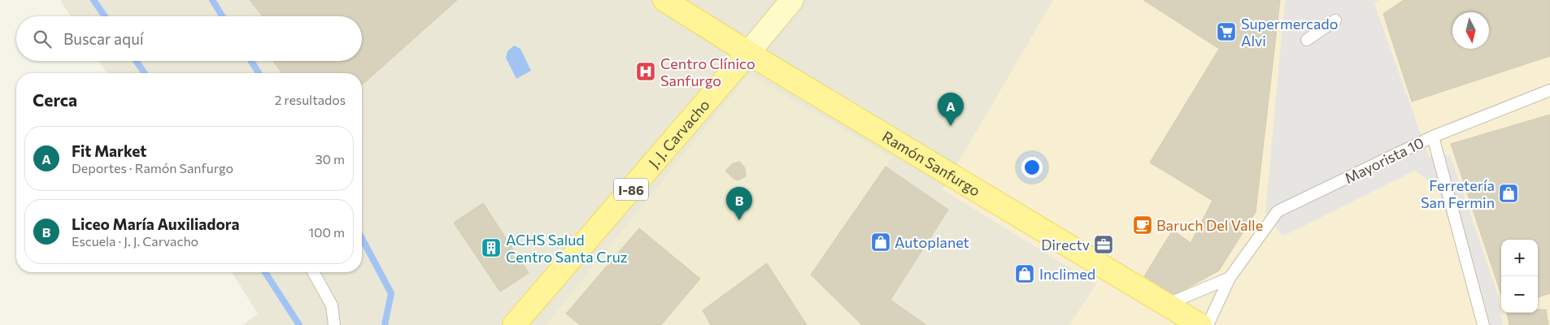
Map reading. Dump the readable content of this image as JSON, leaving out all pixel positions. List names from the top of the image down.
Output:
{
  "streets": {
    "main road": ["J. J. Carvacho", "Ramón Sanfurgo", "I-86"],
    "lane": ["Mayorista 10"]
  },
  "crossings": [
    ["J. J. Carvacho", "Ramón Sanfurgo"]
  ],
  "places": {
    "supermarket": ["Supermercado Alvi"],
    "hospital": ["Centro Clínico Sanfurgo"],
    "shop": ["Ferretería San Fermin", "Autoplanet", "Inclimed"],
    "cafe": ["Baruch Del Valle"],
    "office": ["Directv"],
    "building": ["ACHS Salud Centro Santa Cruz"]
  },
  "north": "bottom",
  "page": {
    "search": "Buscar aquí",
    "heading": ["Cerca", "2 resultados"],
    "pins": ["A", "B"],
    "list": [
      {
        "mark": "A",
        "name": "Fit Market",
        "note": "Deportes · Ramón Sanfurgo",
        "value": "30 m"
      },
      {
        "mark": "B",
        "name": "Liceo María Auxiliadora",
        "note": "Escuela · J. J. Carvacho",
        "value": "100 m"
      }
    ],
    "map_buttons": ["+", "−"]
  }
}
